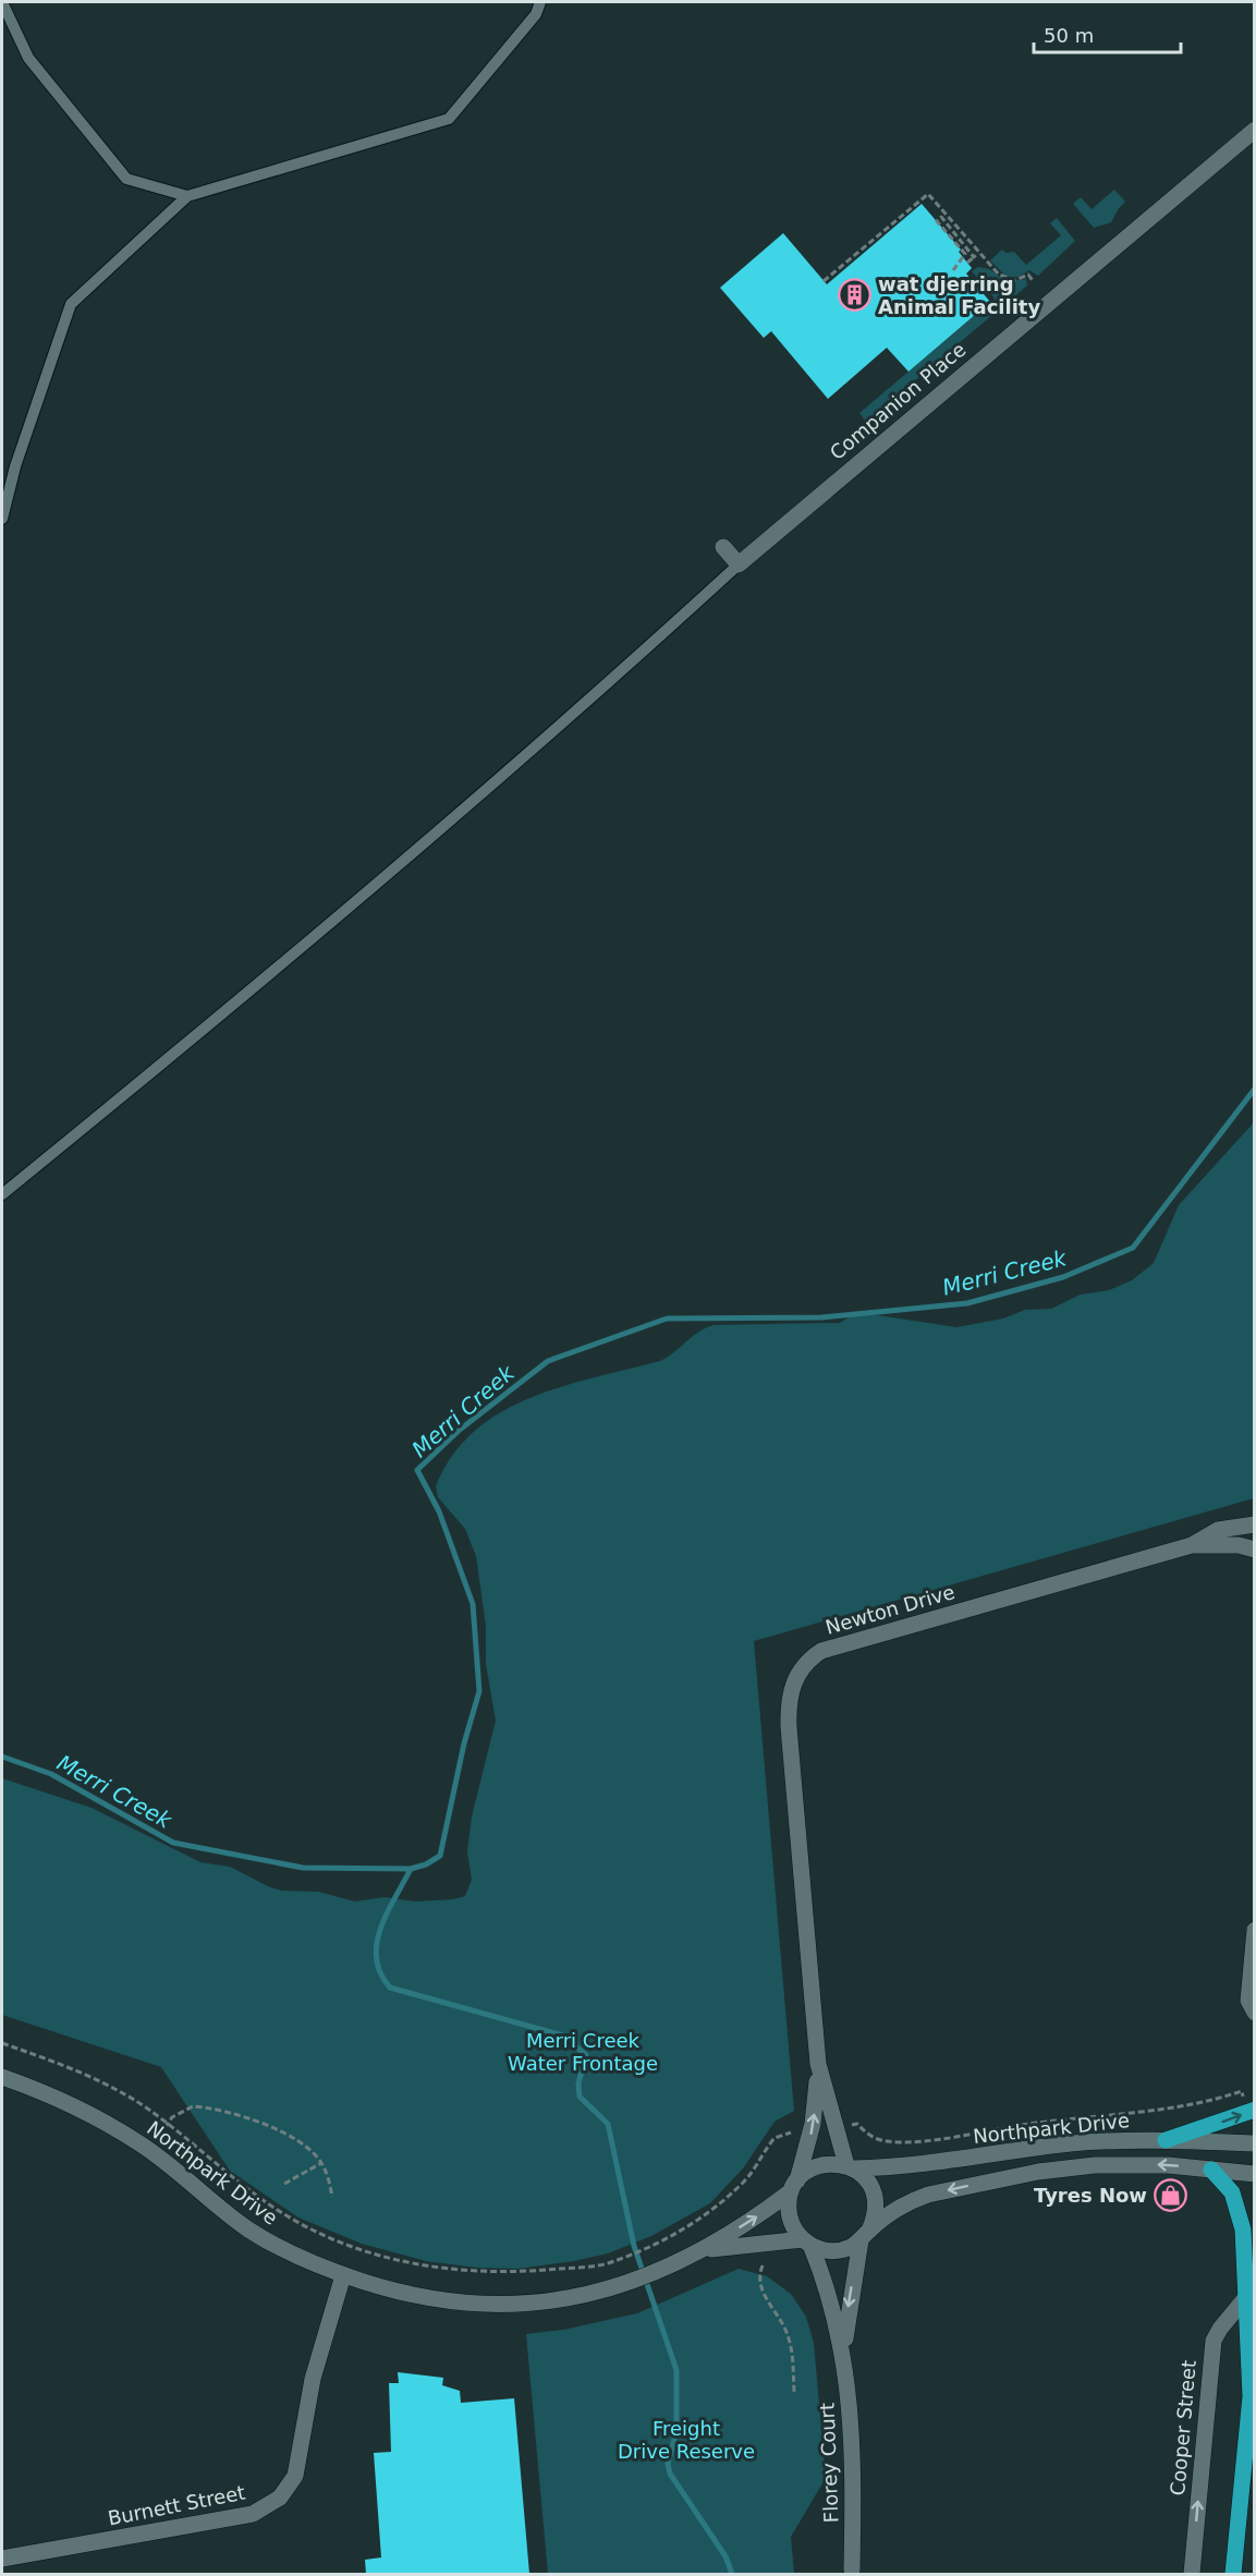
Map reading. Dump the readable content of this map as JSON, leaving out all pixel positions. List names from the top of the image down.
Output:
{
  "streets": {
    "street": [
      "Companion Place",
      "Newton Drive",
      "Northpark Drive",
      "Cooper Street",
      "Florey Court",
      "Burnett Street"
    ]
  },
  "crossings": [
    ["Newton Drive", "Northpark Drive"],
    ["Newton Drive", "Florey Court"],
    ["Northpark Drive", "Florey Court"],
    ["Northpark Drive", "Burnett Street"]
  ],
  "one_way": ["Cooper Street"],
  "water": ["Merri Creek"],
  "parks": ["Merri Creek Water Frontage", "Freight Drive Reserve"],
  "places": {
    "building": ["wat djerring Animal Facility"],
    "shop": ["Tyres Now"]
  },
  "scale_bar": "50 m"
}
